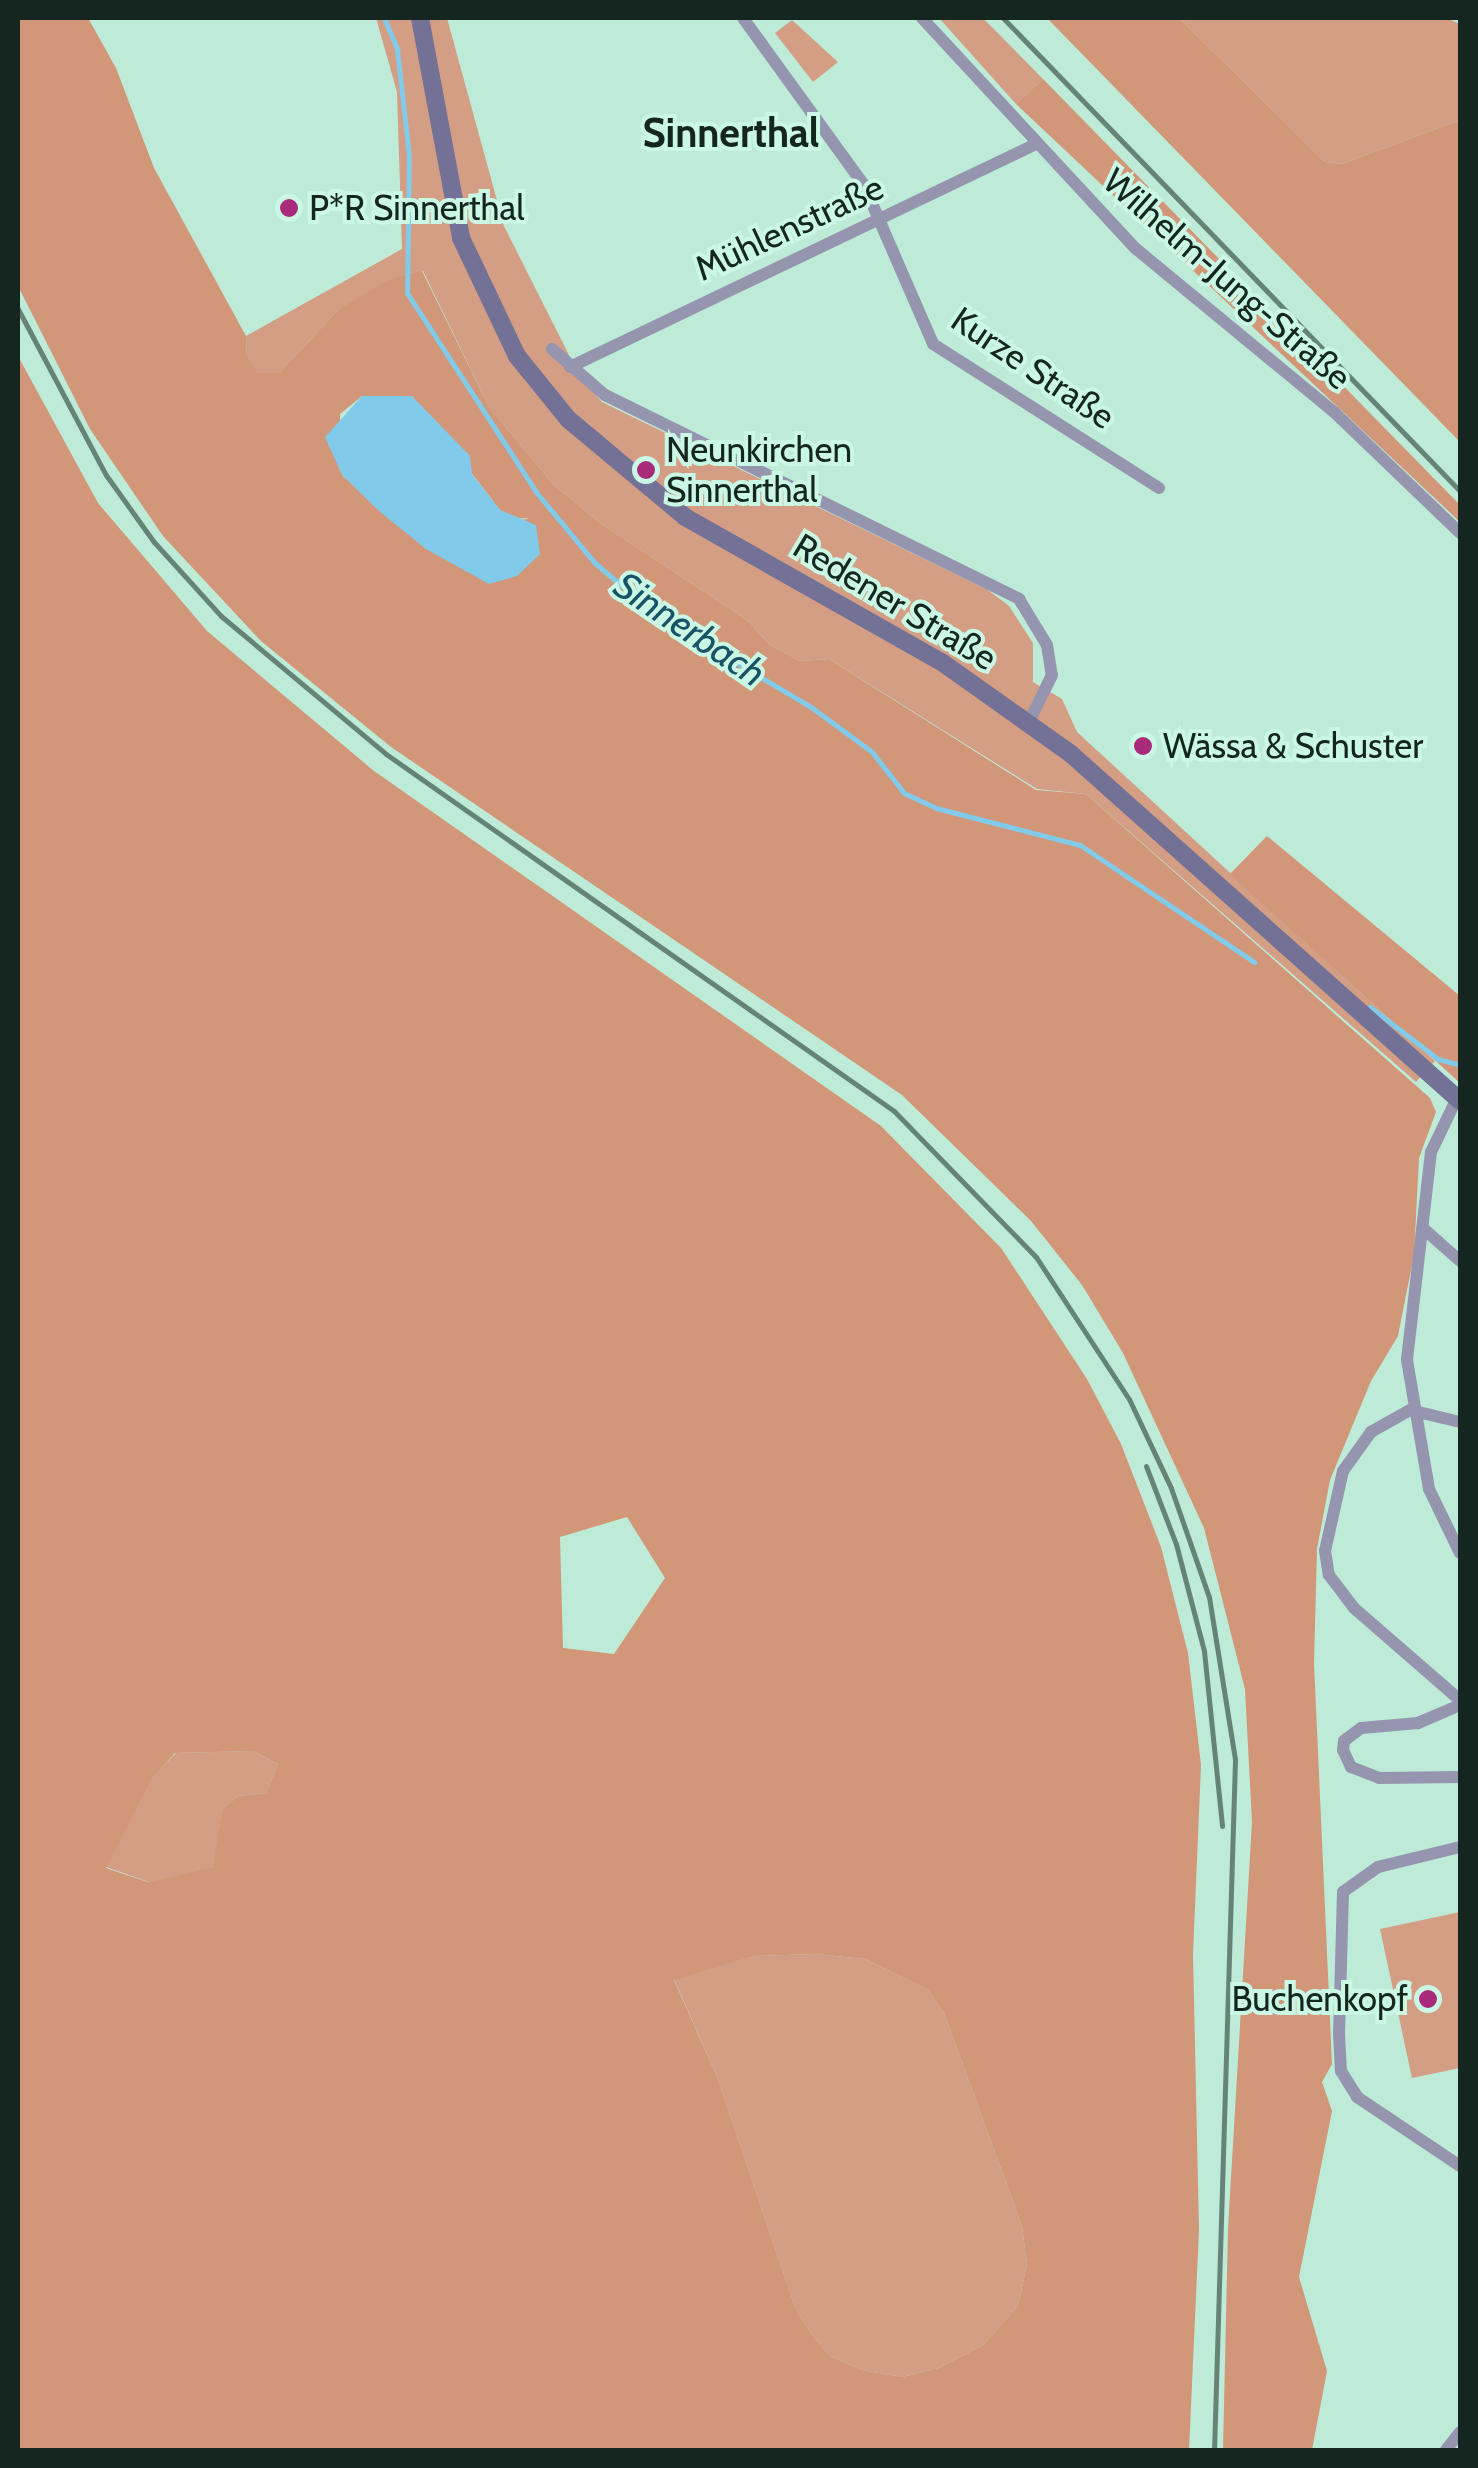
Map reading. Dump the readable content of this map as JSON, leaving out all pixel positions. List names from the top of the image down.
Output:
{
  "streets": {
    "main road": ["Redener Straße"],
    "street": ["Mühlenstraße", "Wilhelm-Jung-Straße", "Kurze Straße"]
  },
  "crossings": [
    ["Mühlenstraße", "Wilhelm-Jung-Straße"],
    ["Mühlenstraße", "Kurze Straße"]
  ],
  "districts": ["Sinnerthal"],
  "water": ["Sinnerbach"],
  "places": [
    "P*R Sinnerthal",
    "Neunkirchen Sinnerthal",
    "Wässa & Schuster",
    "Buchenkopf"
  ]
}
